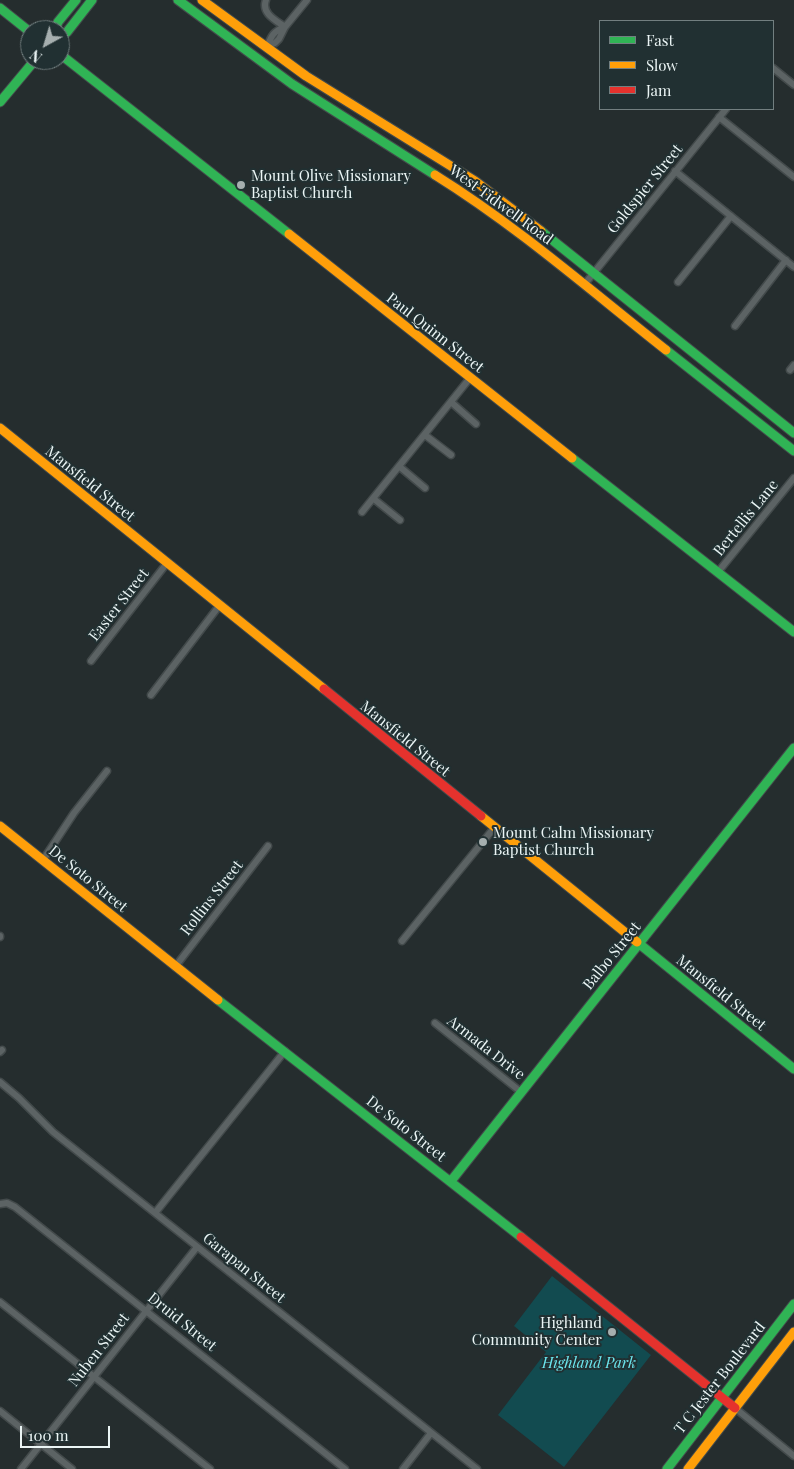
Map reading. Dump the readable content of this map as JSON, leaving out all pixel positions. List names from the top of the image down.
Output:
{
  "streets": {
    "street": [
      "Goldspier Street",
      "West Tidwell Road",
      "Paul Quinn Street",
      "Mansfield Street",
      "Bertellis Lane",
      "Easter Street",
      "De Soto Street",
      "Rollins Street",
      "Balbo Street",
      "Armada Drive",
      "Garapan Street",
      "Druid Street",
      "Nuben Street",
      "T C Jester Boulevard"
    ]
  },
  "crossings": [
    ["Goldspier Street", "West Tidwell Road"],
    ["Paul Quinn Street", "Bertellis Lane"],
    ["Mansfield Street", "Easter Street"],
    ["Mansfield Street", "Balbo Street"],
    ["De Soto Street", "Rollins Street"],
    ["De Soto Street", "Balbo Street"],
    ["De Soto Street", "T C Jester Boulevard"],
    ["Balbo Street", "Armada Drive"],
    ["Garapan Street", "Nuben Street"],
    ["Druid Street", "Nuben Street"]
  ],
  "parks": ["Highland Park"],
  "places": ["Mount Olive Missionary Baptist Church", "Mount Calm Missionary Baptist Church", "Highland Community Center"],
  "legend": ["Fast", "Slow", "Jam"],
  "scale_bar": "100 m",
  "north": "bottom left"
}
